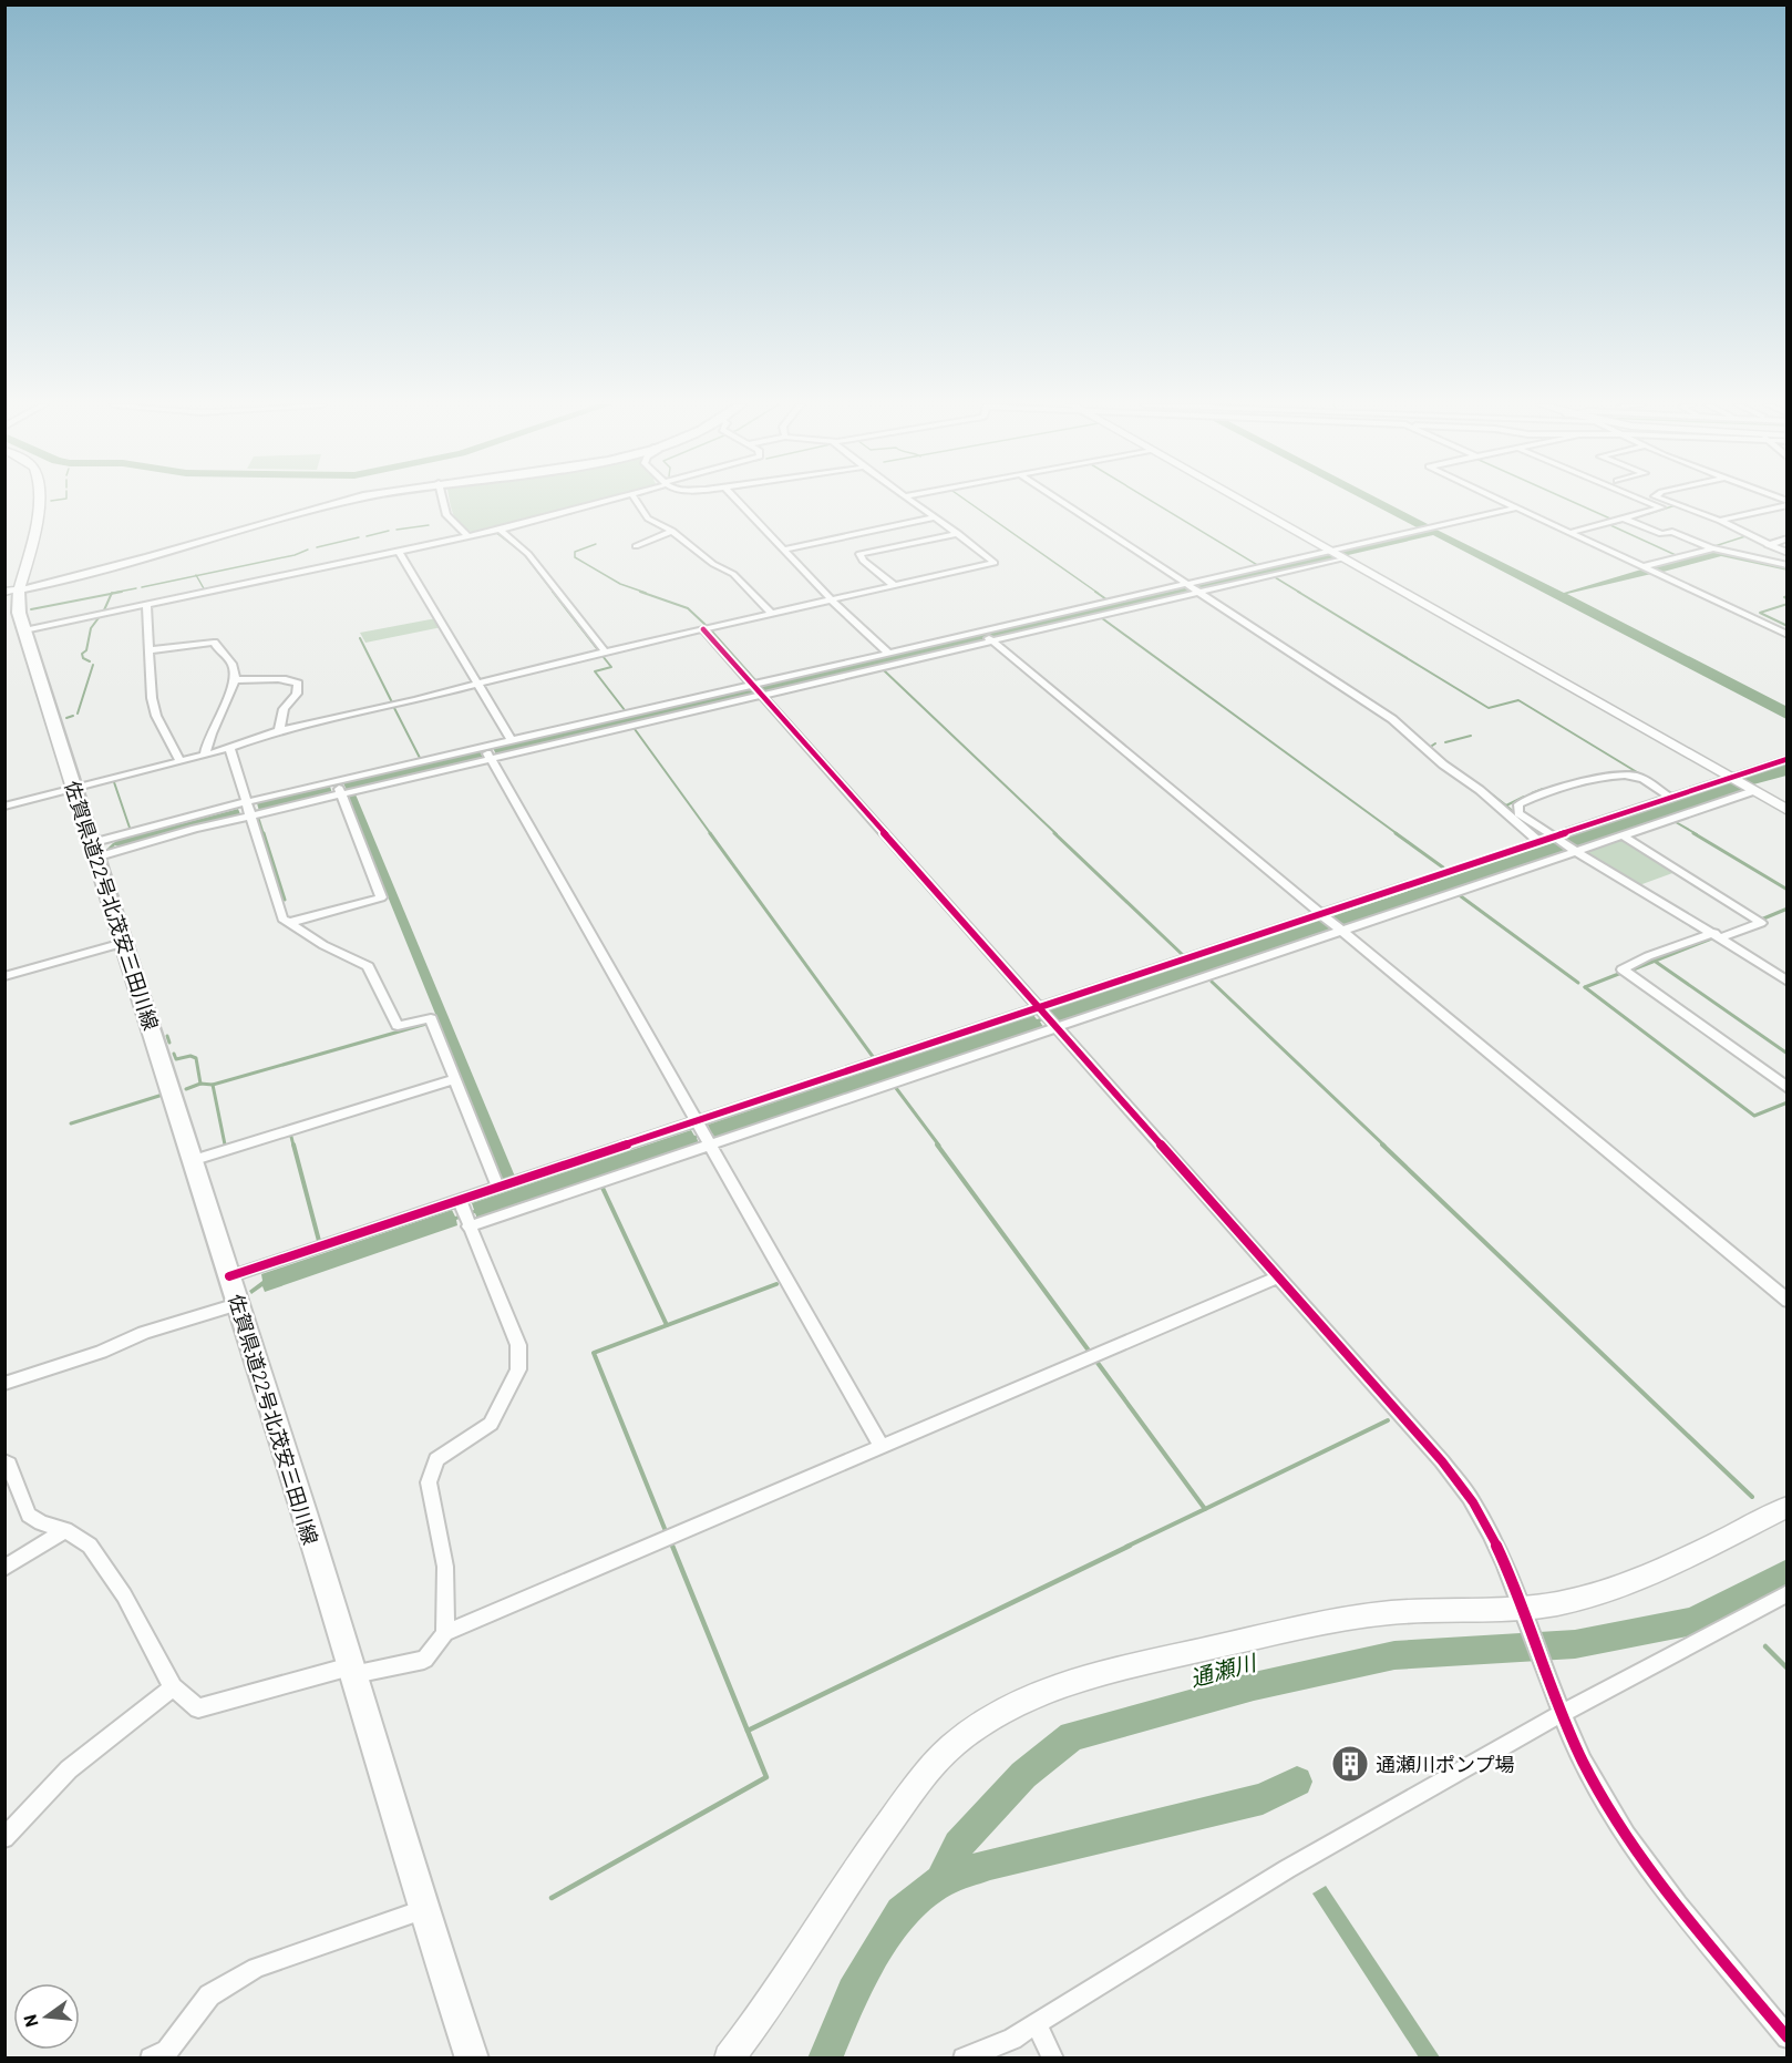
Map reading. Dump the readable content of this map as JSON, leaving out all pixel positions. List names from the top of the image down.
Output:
{
  "streets": {
    "main road": ["佐賀県道22号北茂安三田川線"]
  },
  "water": ["通瀬川"],
  "places": {
    "building": ["通瀬川ポンプ場"]
  },
  "north": "left"
}
